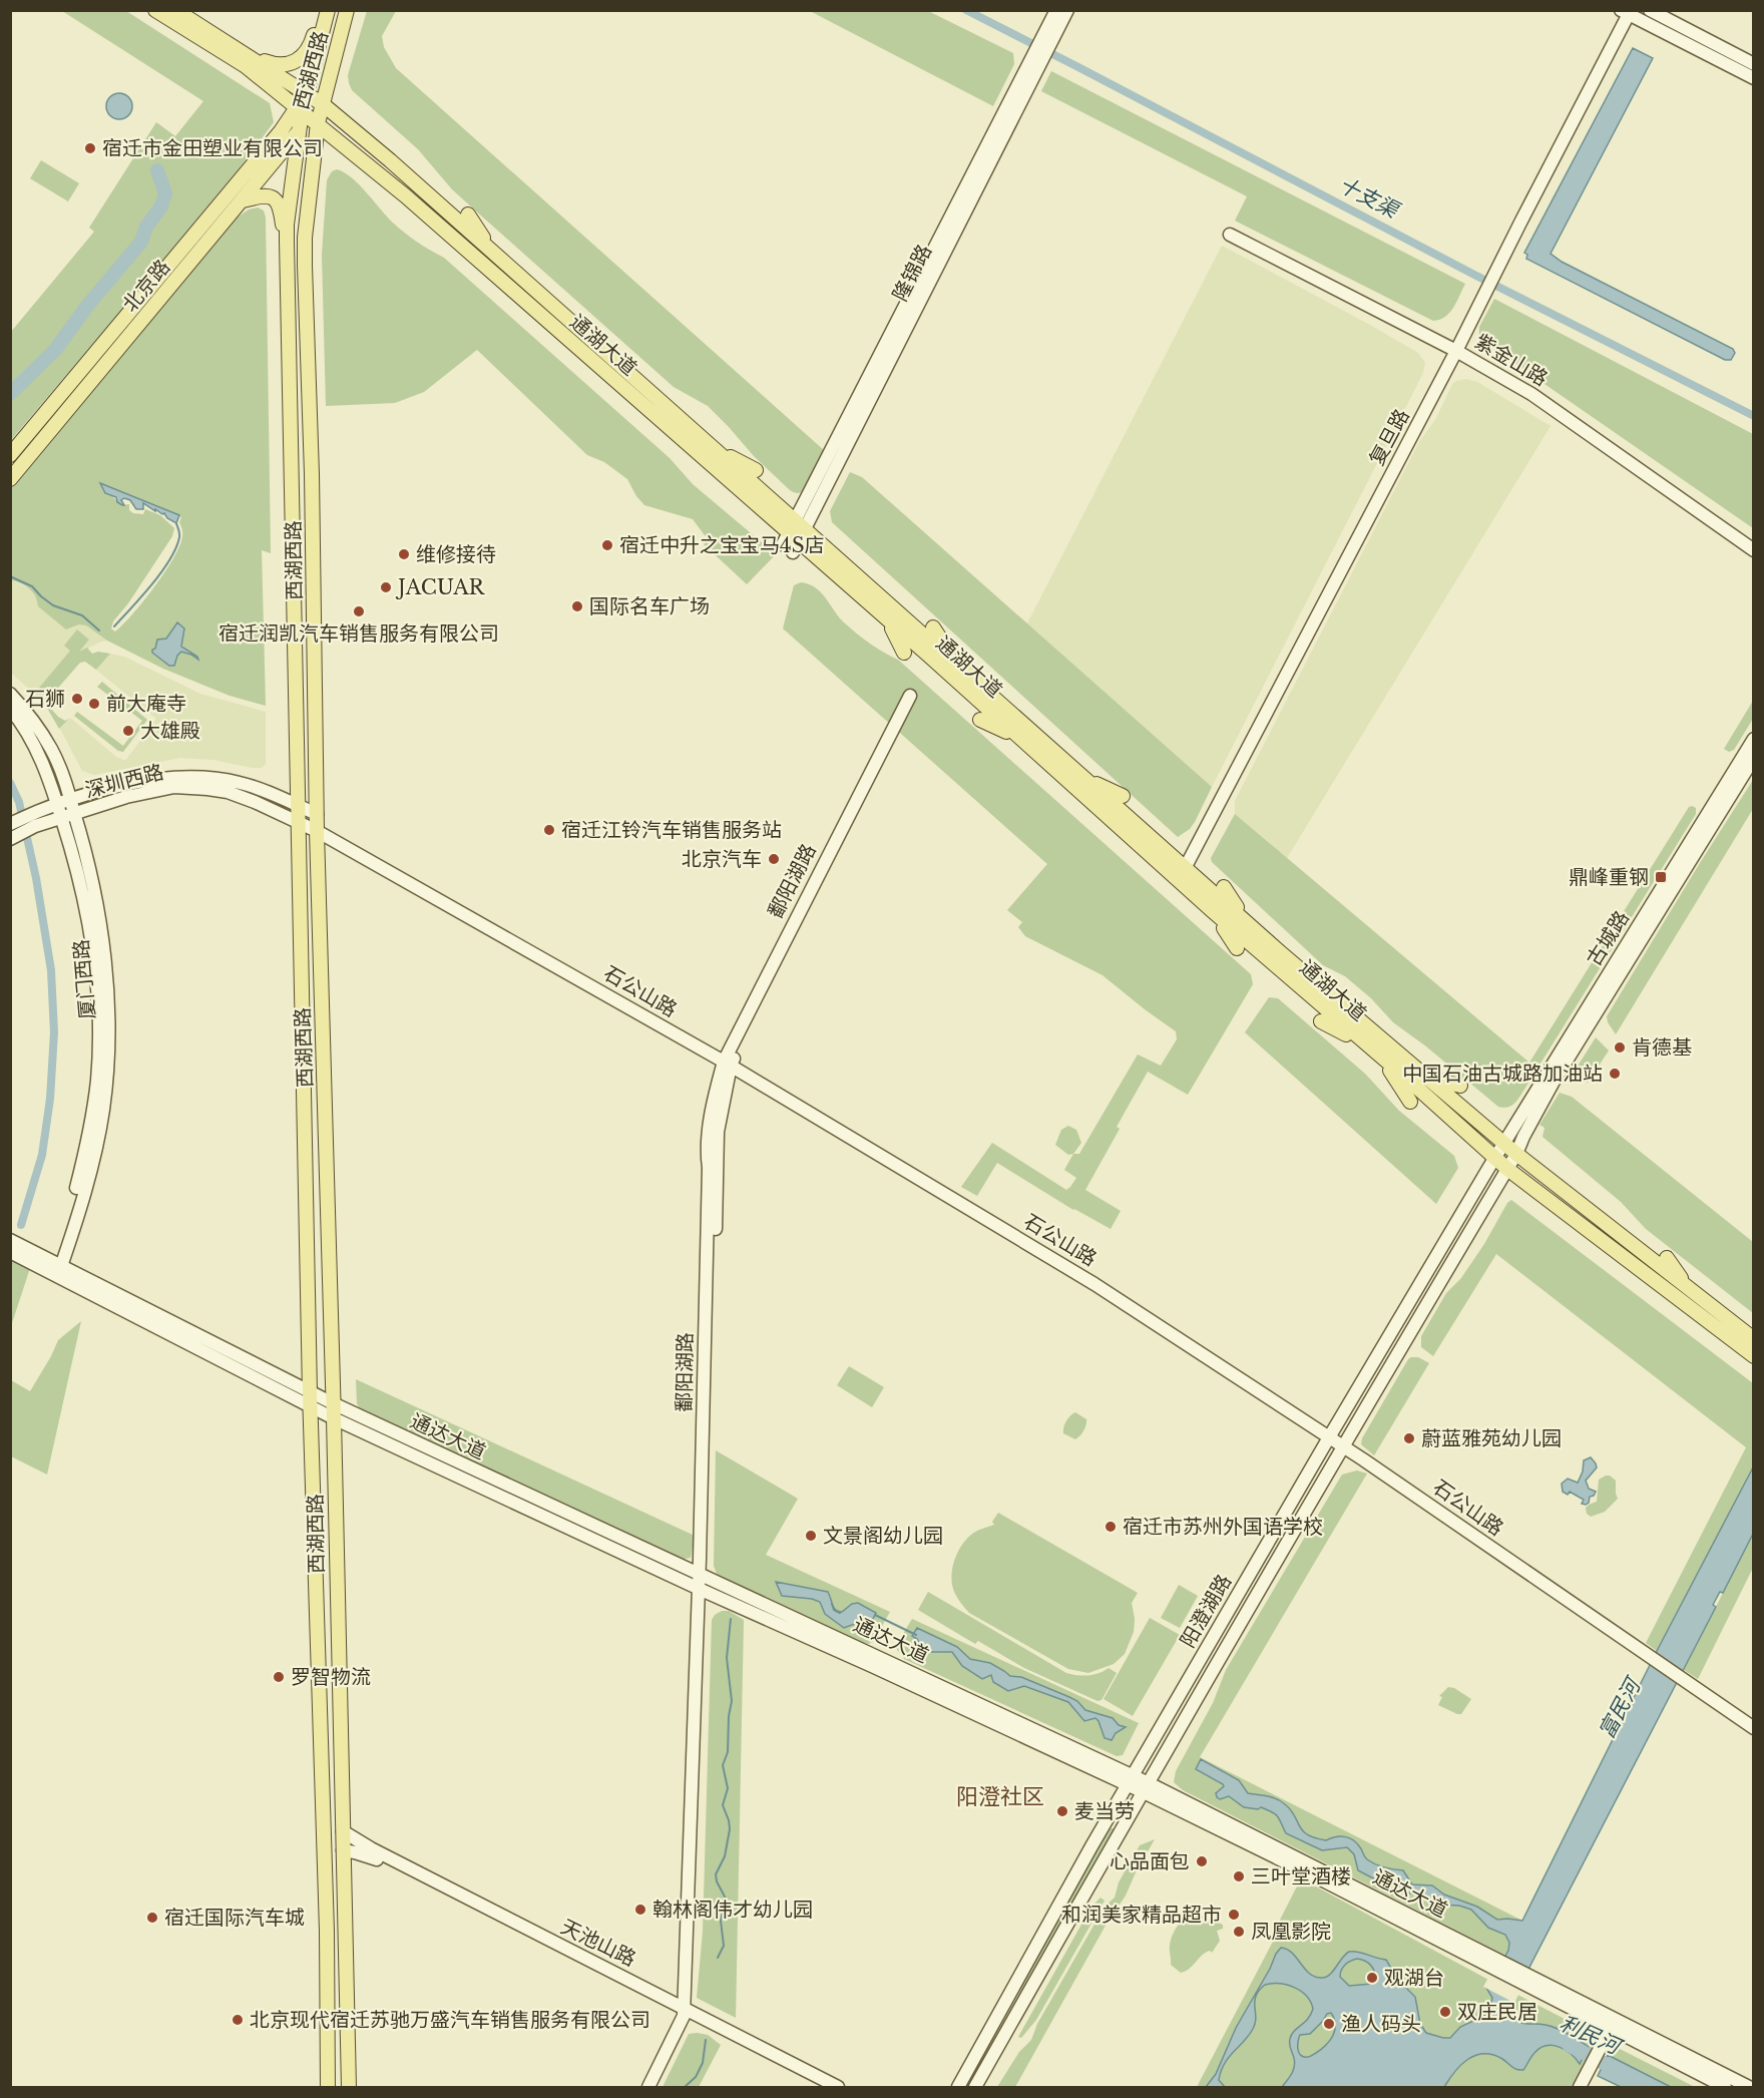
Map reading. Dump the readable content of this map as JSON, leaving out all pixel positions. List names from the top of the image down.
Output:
{
  "streets": {
    "main road": ["西湖西路", "北京路", "通湖大道"],
    "street": [
      "隆锦路",
      "紫金山路",
      "复旦路",
      "深圳西路",
      "鄱阳湖路",
      "古城路",
      "厦门西路",
      "石公山路",
      "通达大道",
      "阳澄湖路",
      "天池山路"
    ]
  },
  "crossings": [
    ["西湖西路", "北京路"],
    ["西湖西路", "通湖大道"],
    ["西湖西路", "深圳西路"],
    ["西湖西路", "石公山路"],
    ["西湖西路", "通达大道"],
    ["西湖西路", "天池山路"],
    ["隆锦路", "通湖大道"],
    ["北京路", "通湖大道"],
    ["通湖大道", "复旦路"],
    ["通湖大道", "古城路"],
    ["通湖大道", "阳澄湖路"],
    ["紫金山路", "复旦路"],
    ["深圳西路", "厦门西路"],
    ["深圳西路", "石公山路"],
    ["鄱阳湖路", "石公山路"],
    ["鄱阳湖路", "通达大道"],
    ["鄱阳湖路", "天池山路"],
    ["古城路", "阳澄湖路"],
    ["厦门西路", "通达大道"],
    ["石公山路", "阳澄湖路"],
    ["通达大道", "阳澄湖路"]
  ],
  "districts": ["阳澄社区"],
  "water": ["十支渠", "富民河", "利民河"],
  "places": {
    "other": [
      "宿迁市金田塑业有限公司",
      "宿迁中升之宝宝马4S店",
      "维修接待",
      "JACUAR",
      "国际名车广场",
      "宿迁润凯汽车销售服务有限公司",
      "石狮",
      "前大庵寺",
      "大雄殿",
      "宿迁江铃汽车销售服务站",
      "北京汽车",
      "肯德基",
      "中国石油古城路加油站",
      "蔚蓝雅苑幼儿园",
      "宿迁市苏州外国语学校",
      "文景阁幼儿园",
      "罗智物流",
      "麦当劳",
      "心品面包",
      "三叶堂酒楼",
      "翰林阁伟才幼儿园",
      "和润美家精品超市",
      "宿迁国际汽车城",
      "凤凰影院",
      "观湖台",
      "双庄民居",
      "北京现代宿迁苏驰万盛汽车销售服务有限公司",
      "渔人码头"
    ],
    "transit": ["鼎峰重钢"]
  }
}
